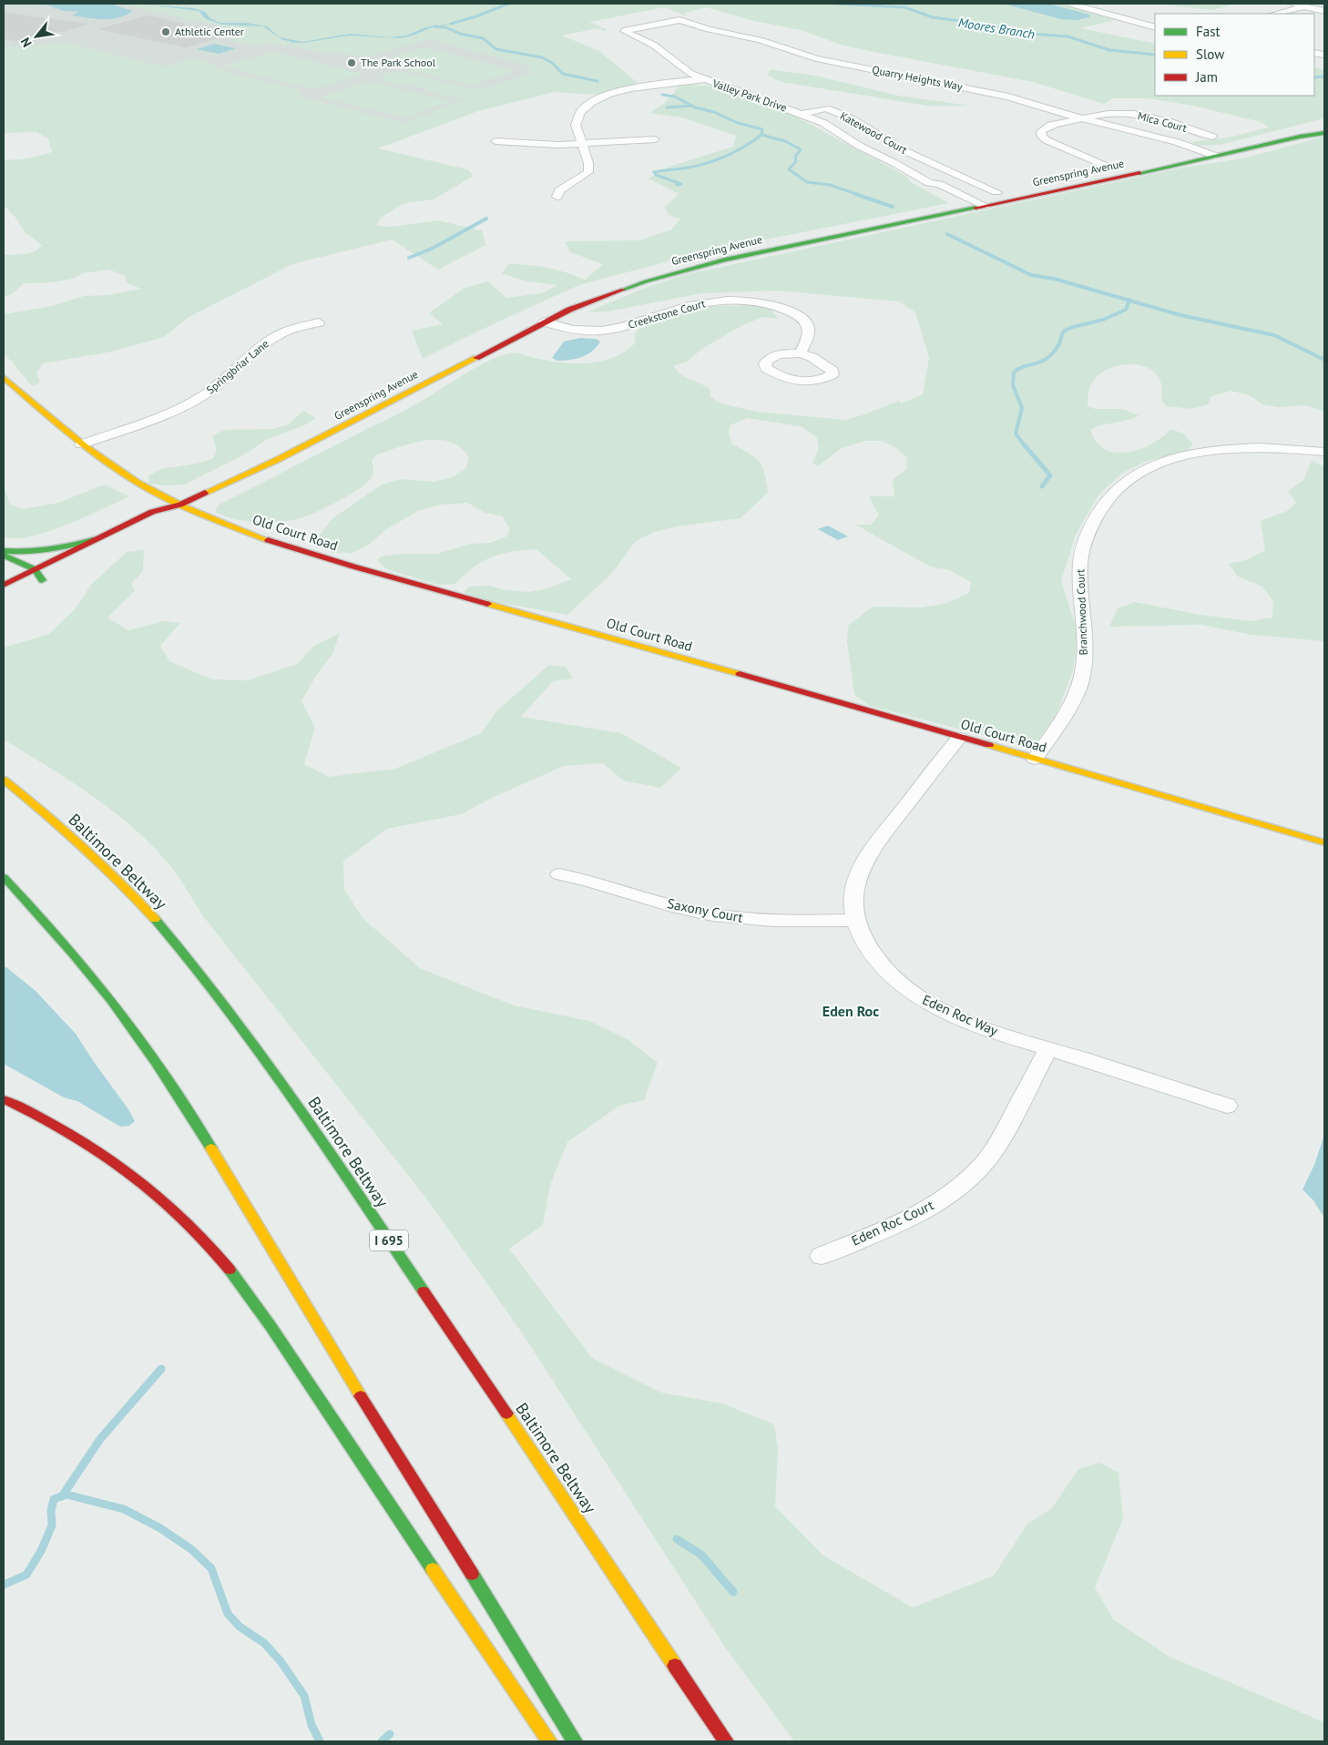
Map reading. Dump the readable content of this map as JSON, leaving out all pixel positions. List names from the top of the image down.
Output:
{
  "streets": {
    "main road": [
      "Greenspring Avenue",
      "Old Court Road",
      "Baltimore Beltway",
      "I 695"
    ],
    "street": [
      "Quarry Heights Way",
      "Valley Park Drive",
      "Mica Court",
      "Katewood Court",
      "Creekstone Court",
      "Springbriar Lane",
      "Branchwood Court",
      "Saxony Court",
      "Eden Roc Way",
      "Eden Roc Court"
    ]
  },
  "crossings": [
    ["Quarry Heights Way", "Valley Park Drive"],
    ["Quarry Heights Way", "Mica Court"],
    ["Quarry Heights Way", "Greenspring Avenue"],
    ["Valley Park Drive", "Katewood Court"],
    ["Valley Park Drive", "Greenspring Avenue"],
    ["Greenspring Avenue", "Creekstone Court"],
    ["Greenspring Avenue", "Old Court Road"],
    ["Springbriar Lane", "Old Court Road"],
    ["Old Court Road", "Branchwood Court"],
    ["Old Court Road", "Eden Roc Way"],
    ["Saxony Court", "Eden Roc Way"],
    ["Eden Roc Way", "Eden Roc Court"]
  ],
  "districts": ["Eden Roc"],
  "water": ["Moores Branch"],
  "places": ["Athletic Center", "The Park School"],
  "legend": ["Fast", "Slow", "Jam"],
  "north": "bottom left"
}
